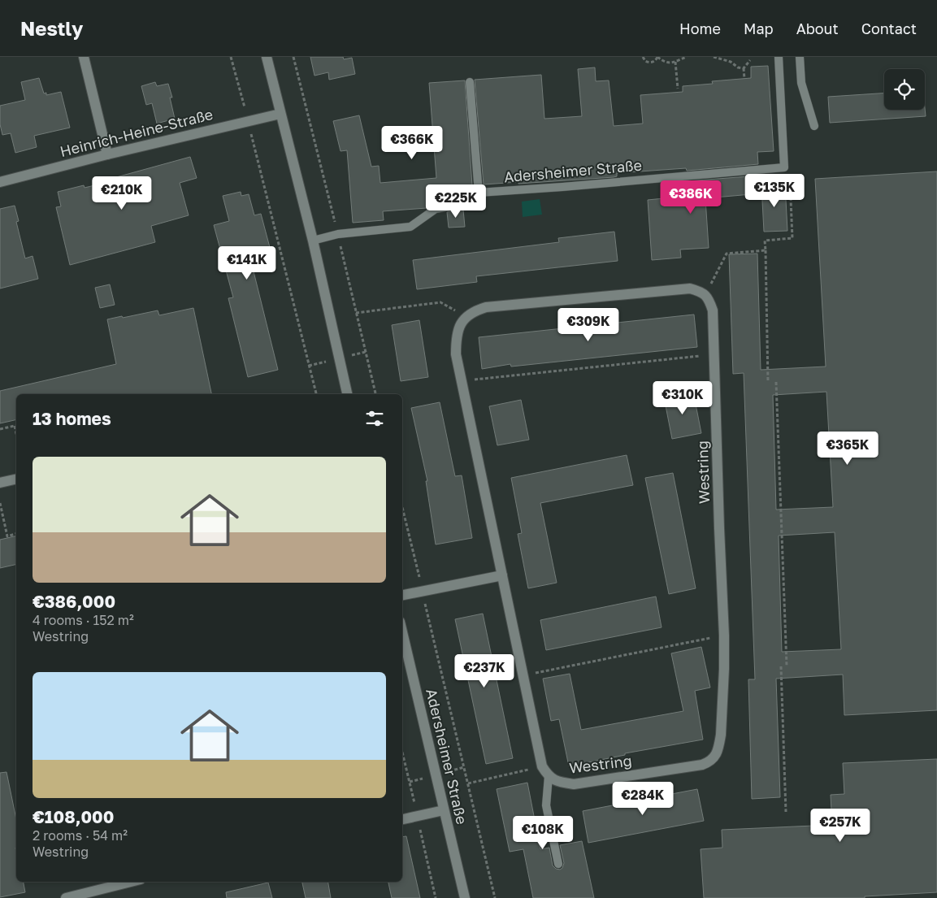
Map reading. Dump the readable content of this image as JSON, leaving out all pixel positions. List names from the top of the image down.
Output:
{
  "streets": {
    "street": ["Heinrich-Heine-Straße", "Adersheimer Straße", "Westring"]
  },
  "page": {
    "header": "Nestly",
    "nav": [
      "Home",
      "Map",
      "About",
      "Contact"
    ],
    "price": [
      "€366K",
      "€135K",
      "€210K",
      "€386K",
      "€225K",
      "€141K",
      "€309K",
      "€310K",
      "€365K",
      "€237K",
      "€284K",
      "€257K",
      "€108K"
    ],
    "heading": "13 homes",
    "list": [
      {
        "name": "€386,000",
        "note": "4 rooms · 152 m² · Westring"
      },
      {
        "name": "€108,000",
        "note": "2 rooms · 54 m² · Westring"
      }
    ]
  }
}
